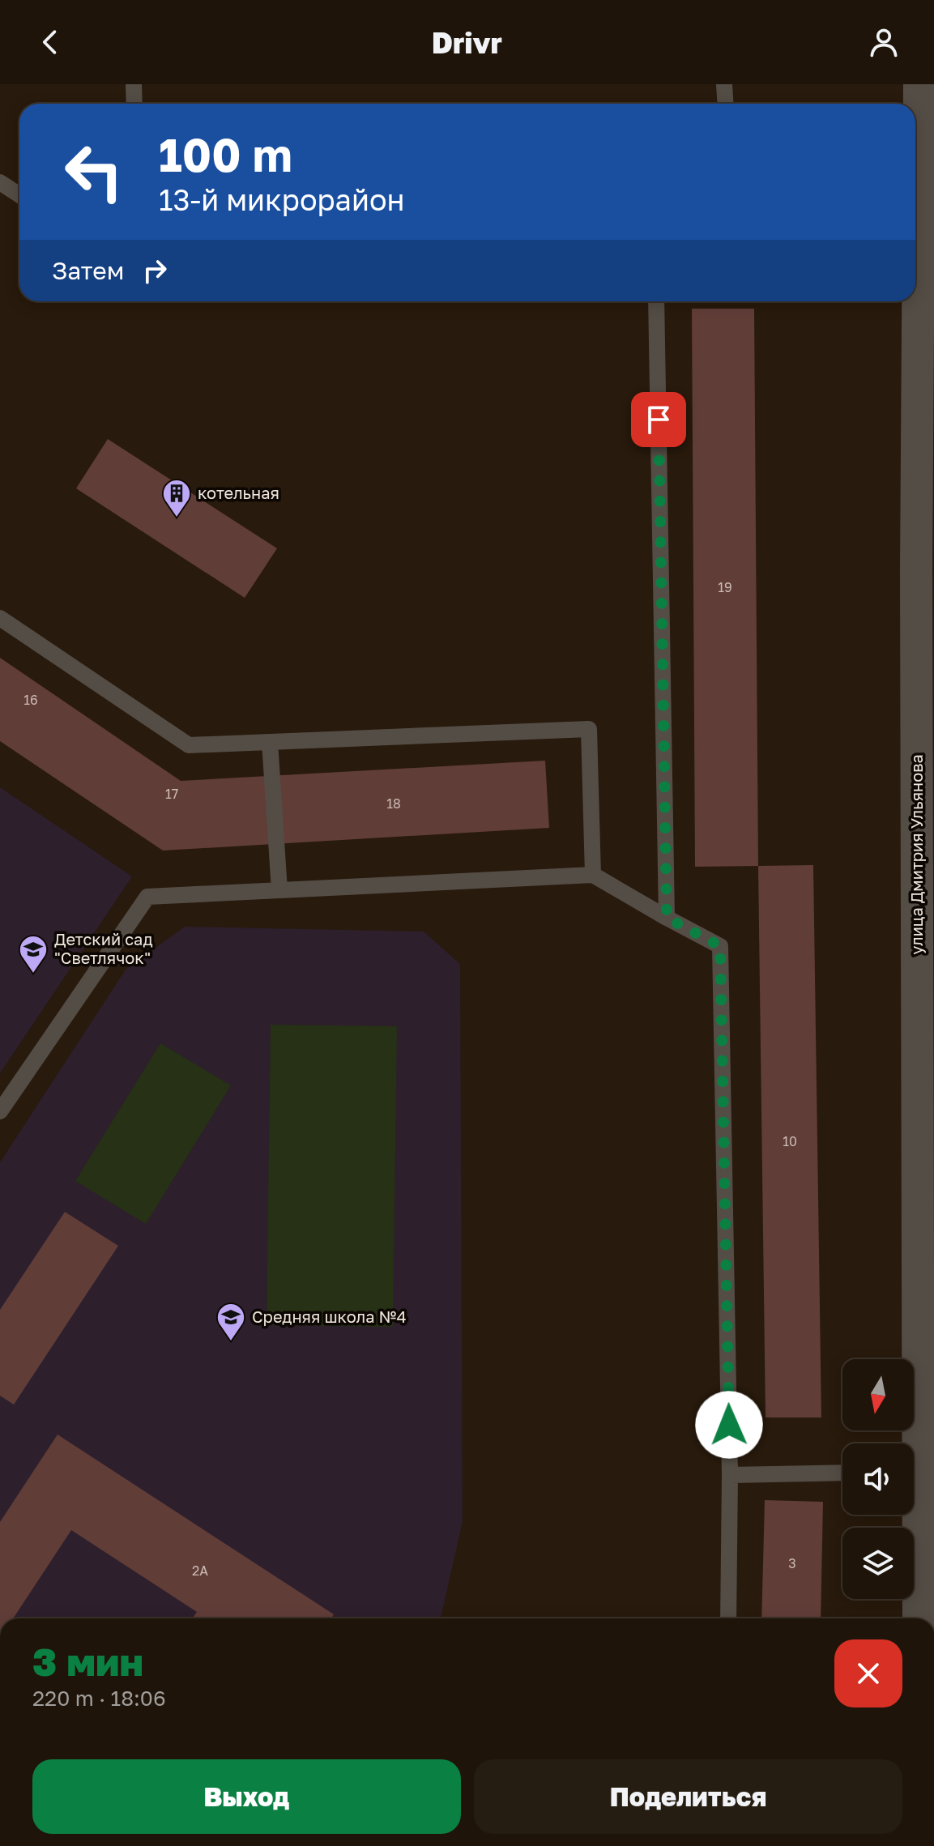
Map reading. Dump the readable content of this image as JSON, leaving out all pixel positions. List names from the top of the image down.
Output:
{
  "streets": {
    "street": ["улица Дмитрия Ульянова"]
  },
  "places": {
    "building": ["котельная"],
    "school or university": ["Детский сад \"Светлячок\"", "Средняя школа №4"]
  },
  "house_numbers": [
    "19",
    "16",
    "17",
    "18",
    "10",
    "3",
    "2А"
  ],
  "north": "bottom",
  "page": {
    "header": "Drivr",
    "turn": ["100 m", "13-й микрорайон"],
    "then": "Затем",
    "heading": ["3 мин", "220 m · 18:06"],
    "buttons": ["Выход", "Поделиться"]
  }
}
